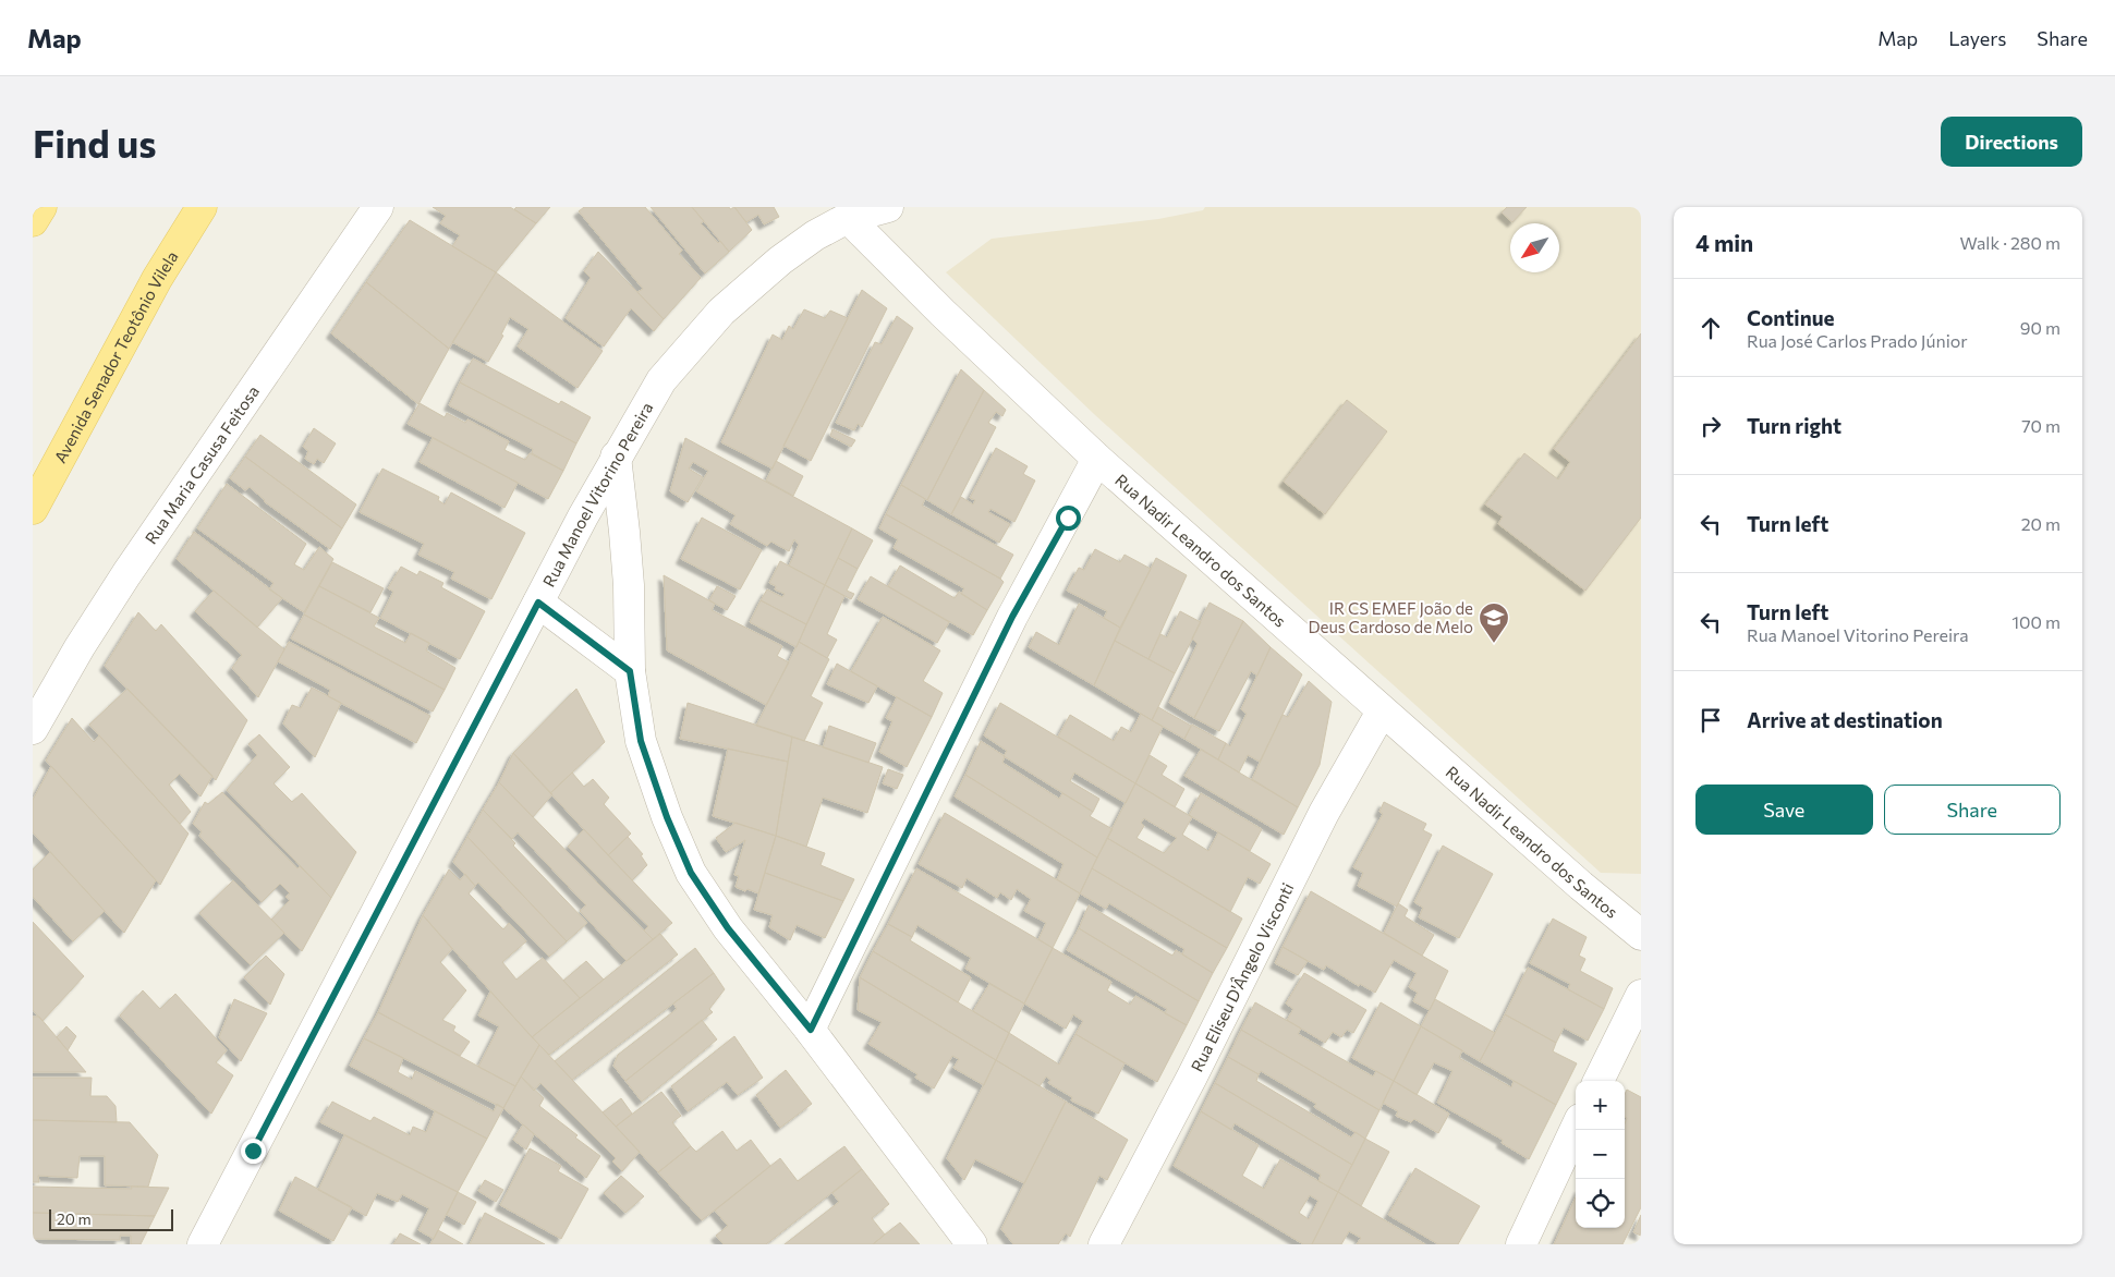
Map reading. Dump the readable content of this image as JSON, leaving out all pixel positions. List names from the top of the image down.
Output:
{
  "streets": {
    "main road": ["Avenida Senador Teotônio Vilela"],
    "street": [
      "Rua Maria Casusa Feitosa",
      "Rua Manoel Vitorino Pereira",
      "Rua Nadir Leandro dos Santos",
      "Rua Eliseu D'Ângelo Visconti"
    ]
  },
  "crossings": [
    ["Rua Manoel Vitorino Pereira", "Rua Nadir Leandro dos Santos"],
    ["Rua Nadir Leandro dos Santos", "Rua Eliseu D'Ângelo Visconti"]
  ],
  "places": {
    "school or university": ["IR CS EMEF João de Deus Cardoso de Melo"]
  },
  "scale_bar": "20 m",
  "north": "bottom left",
  "page": {
    "header": "Map",
    "nav": ["Map", "Layers", "Share"],
    "buttons": [
      "Directions",
      ["Save", "Share"]
    ],
    "title": "Find us",
    "heading": ["4 min", "Walk · 280 m"],
    "list": [
      ["Continue", "Rua José Carlos Prado Júnior", "90 m"],
      ["Turn right", "70 m"],
      ["Turn left", "20 m"],
      ["Turn left", "Rua Manoel Vitorino Pereira", "100 m"],
      "Arrive at destination"
    ],
    "map_buttons": ["+", "−"],
    "scale": "20 m"
  }
}
